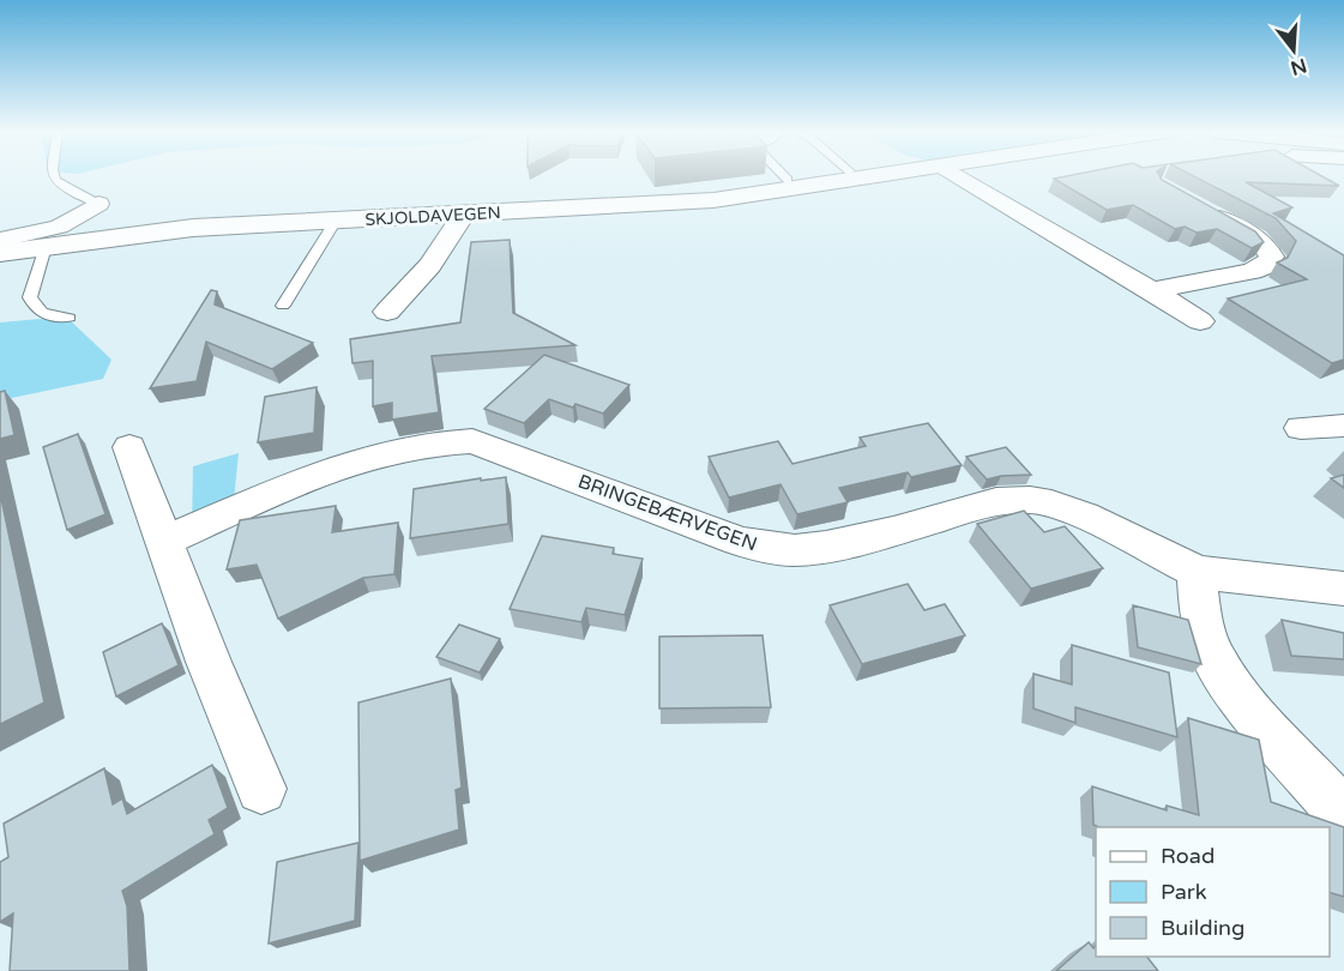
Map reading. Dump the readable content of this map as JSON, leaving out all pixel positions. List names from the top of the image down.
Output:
{
  "streets": {
    "main road": ["SKJOLDAVEGEN"],
    "street": ["BRINGEBÆRVEGEN"]
  },
  "legend": ["Road", "Park", "Building"],
  "north": "bottom"
}
